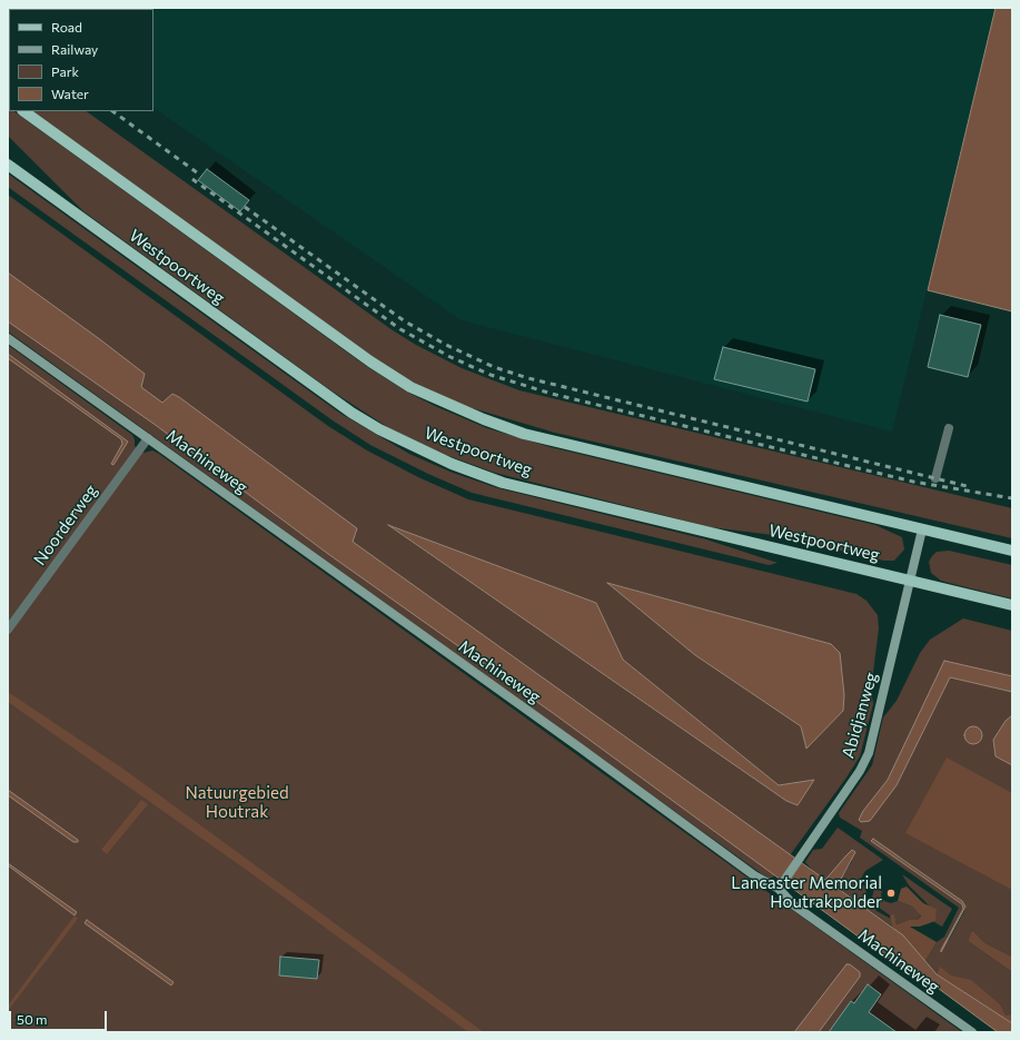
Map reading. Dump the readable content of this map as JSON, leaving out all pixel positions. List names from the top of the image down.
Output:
{
  "streets": {
    "main road": ["Westpoortweg"],
    "street": ["Machineweg", "Noorderweg", "Abidjanweg"]
  },
  "crossings": [
    ["Westpoortweg", "Abidjanweg"],
    ["Machineweg", "Noorderweg"],
    ["Machineweg", "Abidjanweg"]
  ],
  "parks": ["Natuurgebied Houtrak"],
  "places": ["Lancaster Memorial Houtrakpolder"],
  "legend": [
    "Road",
    "Railway",
    "Park",
    "Water"
  ],
  "scale_bar": "50 m"
}
